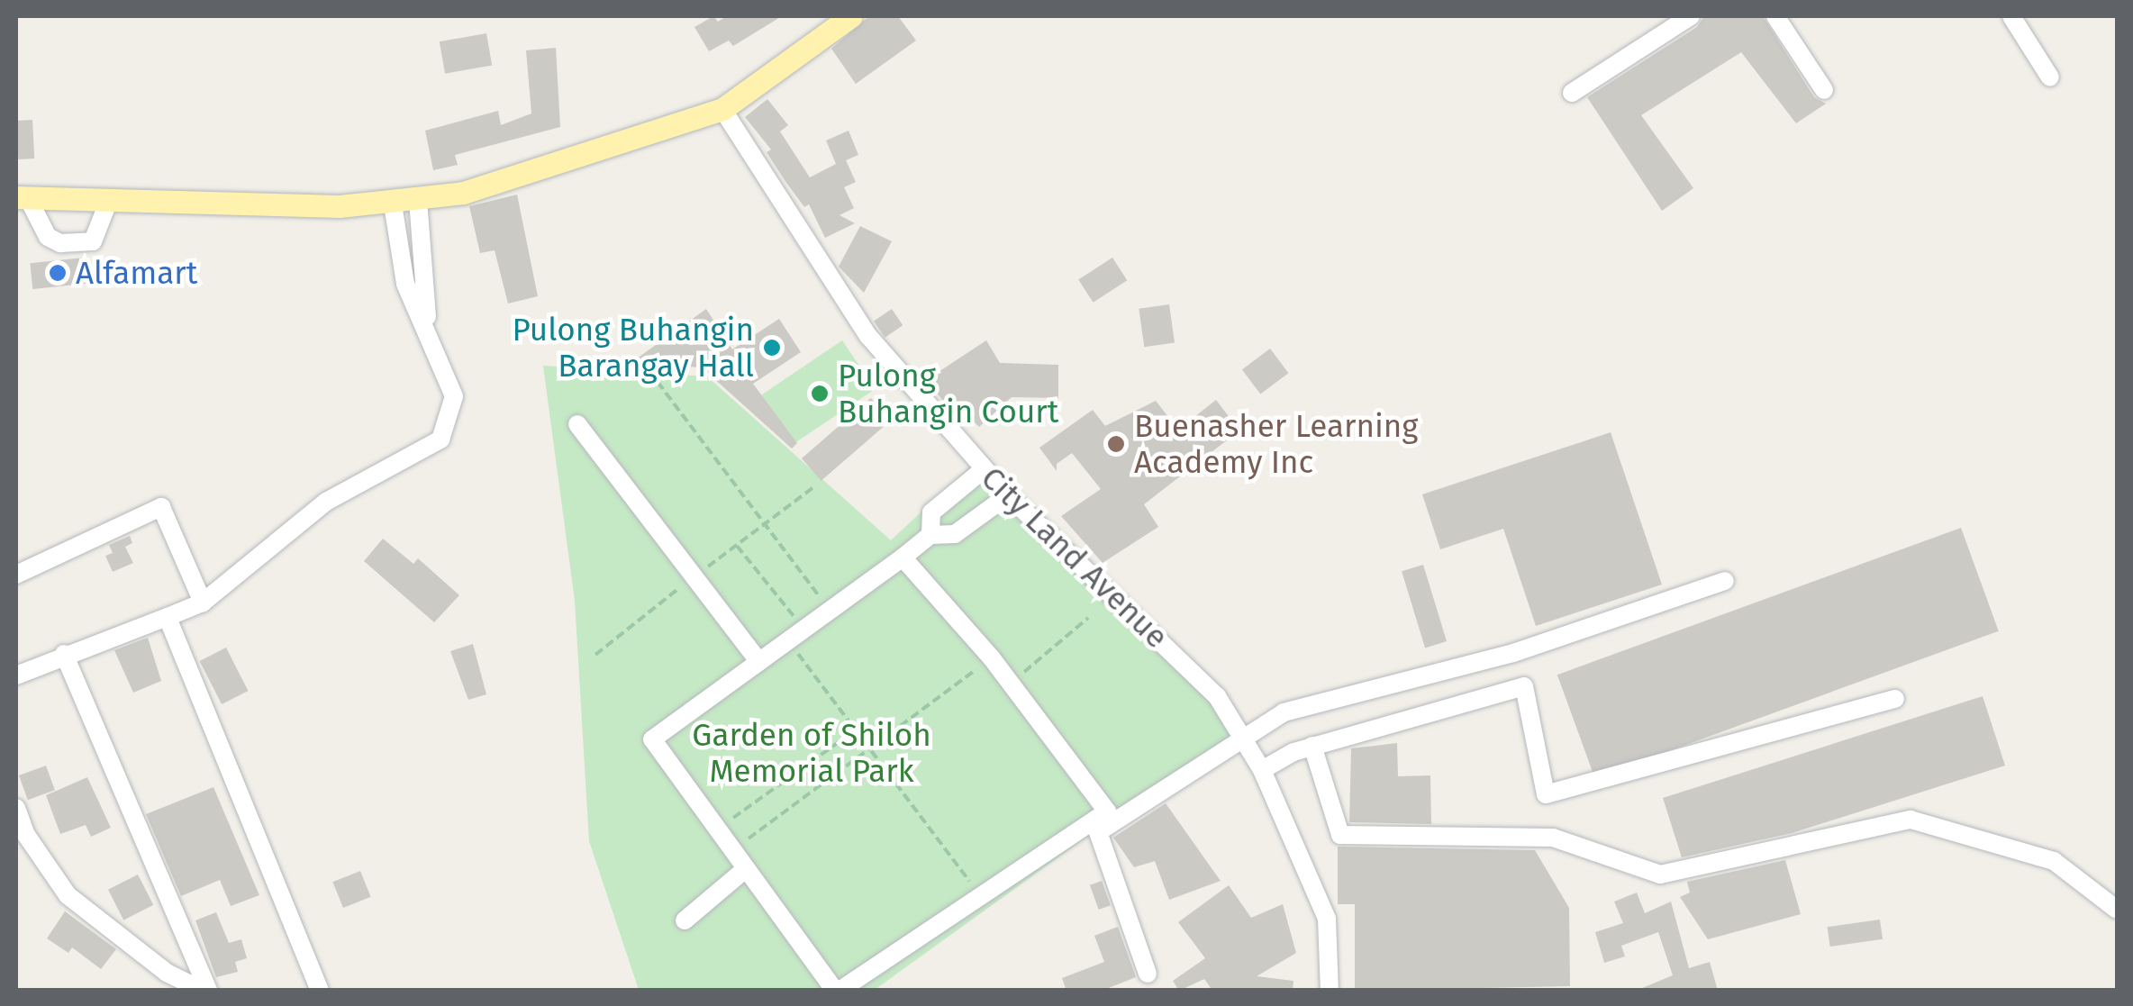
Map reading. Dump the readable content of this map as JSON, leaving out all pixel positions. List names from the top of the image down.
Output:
{
  "streets": {
    "street": ["City Land Avenue"]
  },
  "parks": ["Garden of Shiloh Memorial Park"],
  "places": [
    "Alfamart",
    "Pulong Buhangin Barangay Hall",
    "Pulong Buhangin Court",
    "Buenasher Learning Academy Inc"
  ]
}
